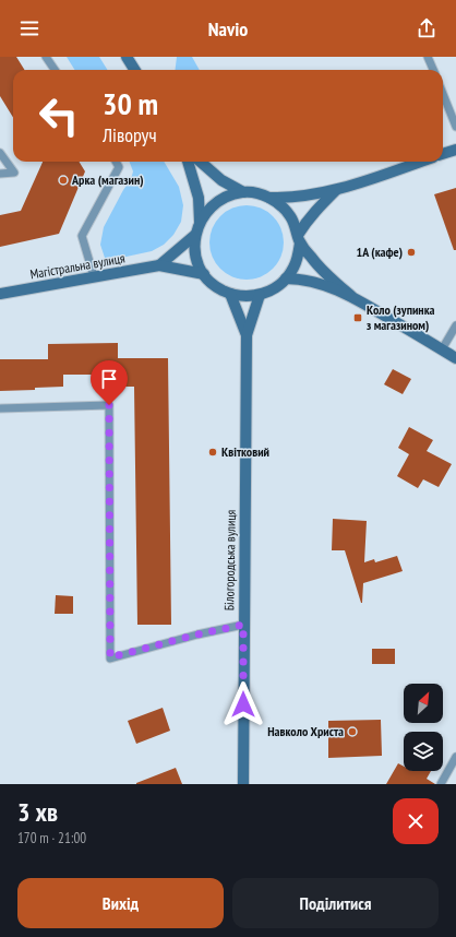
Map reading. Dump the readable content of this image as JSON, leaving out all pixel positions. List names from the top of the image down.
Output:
{
  "streets": {
    "street": ["Магістральна вулиця", "Білогородська вулиця"]
  },
  "places": {
    "other": [
      "Арка (магазин)",
      "1А (кафе)",
      "Квітковий",
      "Навколо Христа"
    ],
    "transit": ["Коло (зупинка з магазином)"]
  },
  "north": "top right",
  "page": {
    "header": "Navio",
    "turn": ["30 m", "Ліворуч"],
    "heading": ["3 хв", "170 m · 21:00"],
    "buttons": ["Вихід", "Поділитися"]
  }
}
